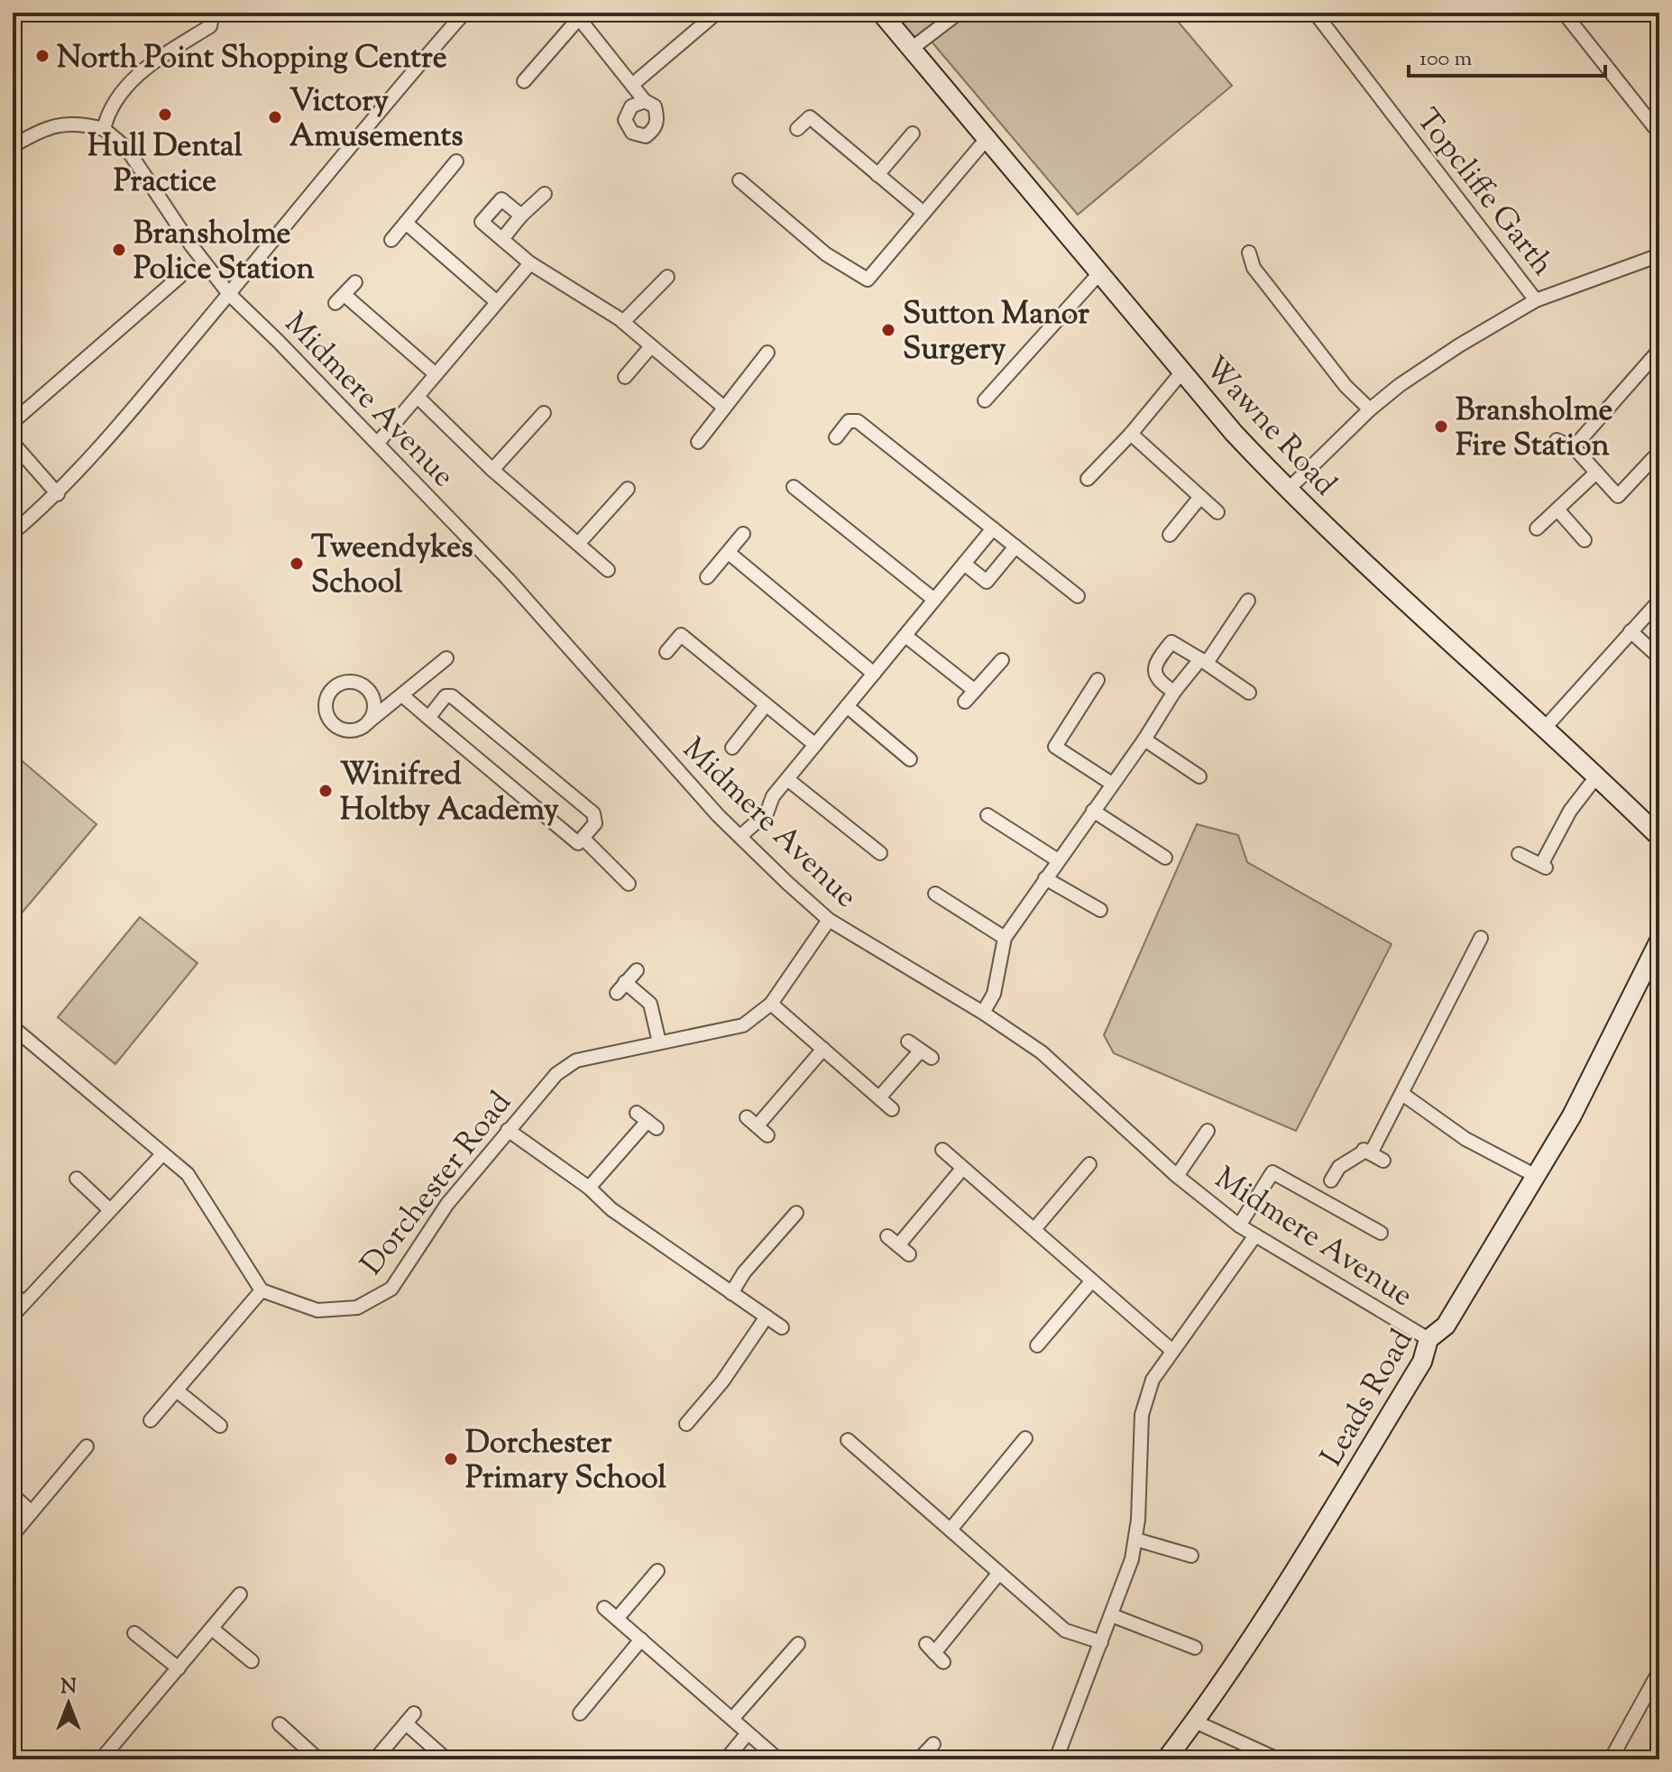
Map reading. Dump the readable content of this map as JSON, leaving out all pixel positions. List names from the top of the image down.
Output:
{
  "streets": {
    "street": [
      "Topcliffe Garth",
      "Midmere Avenue",
      "Wawne Road",
      "Dorchester Road",
      "Leads Road"
    ]
  },
  "crossings": [
    ["Midmere Avenue", "Dorchester Road"],
    ["Midmere Avenue", "Leads Road"]
  ],
  "places": [
    "North Point Shopping Centre",
    "Hull Dental Practice",
    "Victory Amusements",
    "Bransholme Police Station",
    "Sutton Manor Surgery",
    "Bransholme Fire Station",
    "Tweendykes School",
    "Winifred Holtby Academy",
    "Dorchester Primary School"
  ],
  "scale_bar": "100 m",
  "north": "top"
}
